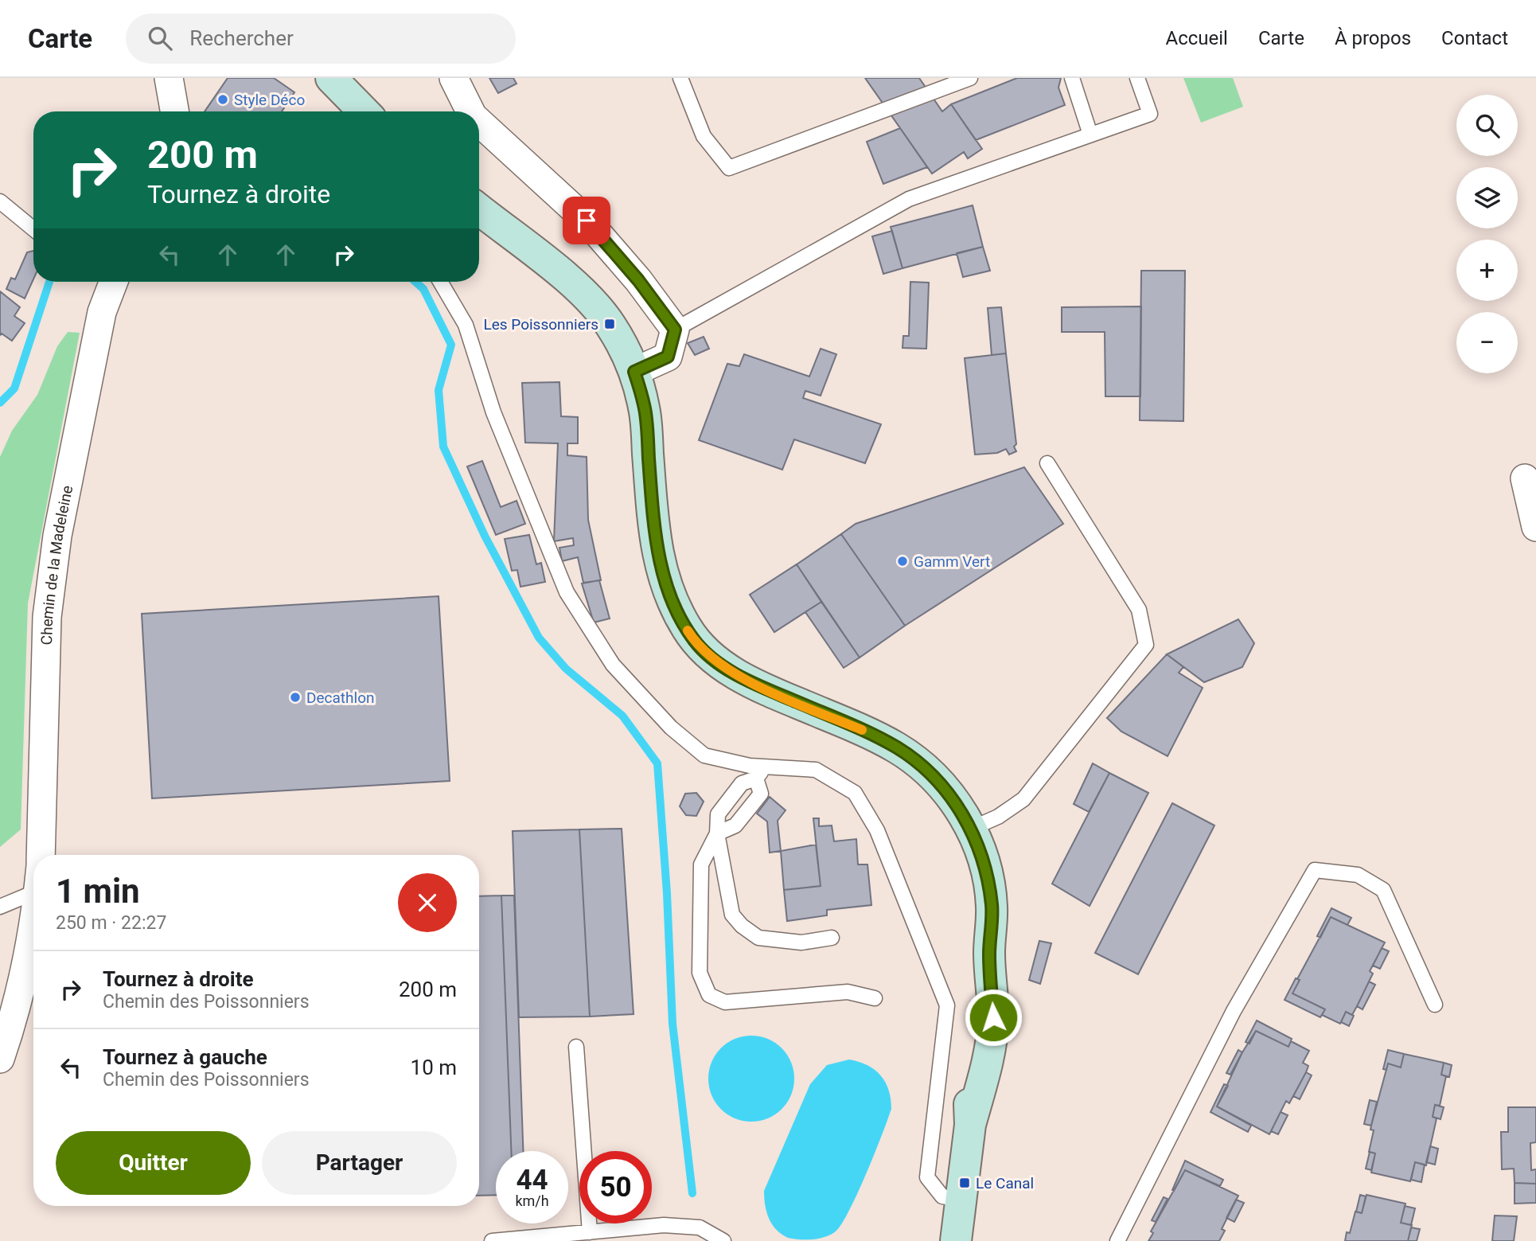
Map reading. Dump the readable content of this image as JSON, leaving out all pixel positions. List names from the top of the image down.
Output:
{
  "streets": {
    "street": ["Chemin de la Madeleine"]
  },
  "places": {
    "other": ["Style Déco", "Gamm Vert", "Decathlon"],
    "transit": ["Les Poissonniers", "Le Canal"]
  },
  "page": {
    "header": "Carte",
    "search": "Rechercher",
    "nav": [
      "Accueil",
      "Carte",
      "À propos",
      "Contact"
    ],
    "map_buttons": ["+", "−"],
    "turn": ["200 m", "Tournez à droite"],
    "heading": ["1 min", "250 m · 22:27"],
    "list": [
      {
        "name": "Tournez à droite",
        "note": "Chemin des Poissonniers",
        "value": "200 m"
      },
      {
        "name": "Tournez à gauche",
        "note": "Chemin des Poissonniers",
        "value": "10 m"
      }
    ],
    "buttons": ["Quitter", "Partager"],
    "speed": "44 km/h",
    "limit": "50"
  }
}
